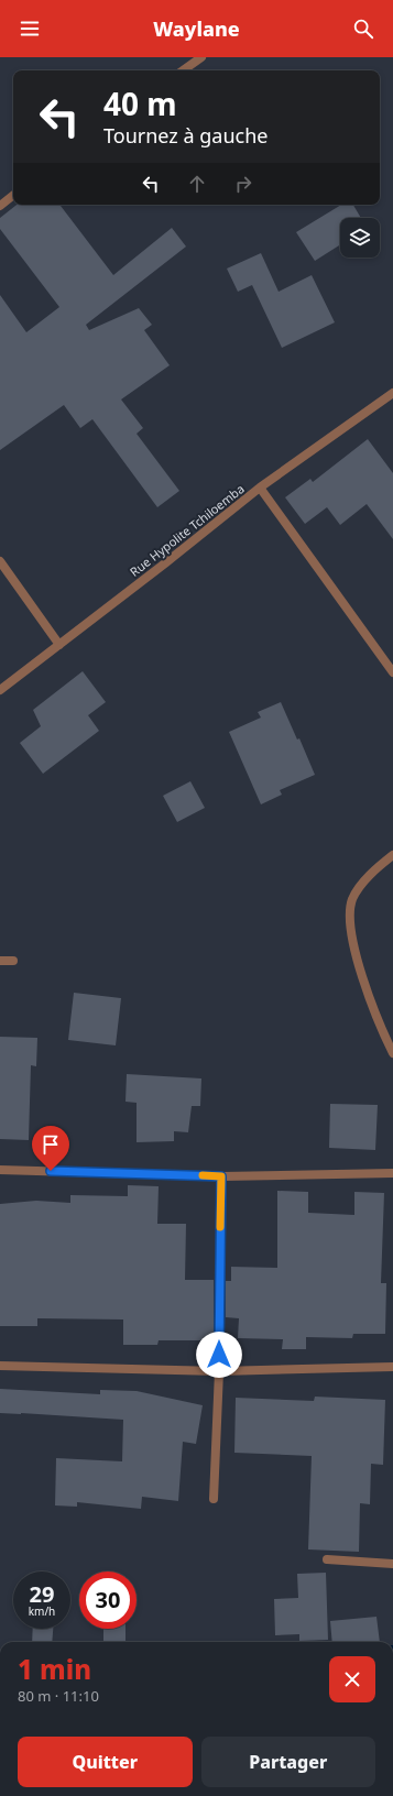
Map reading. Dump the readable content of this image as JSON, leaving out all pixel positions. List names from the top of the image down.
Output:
{
  "streets": {
    "street": ["Rue Hypolite Tchiloemba"]
  },
  "page": {
    "header": "Waylane",
    "turn": ["40 m", "Tournez à gauche"],
    "speed": "29 km/h",
    "limit": "30",
    "heading": ["1 min", "80 m · 11:10"],
    "buttons": ["Quitter", "Partager"]
  }
}
